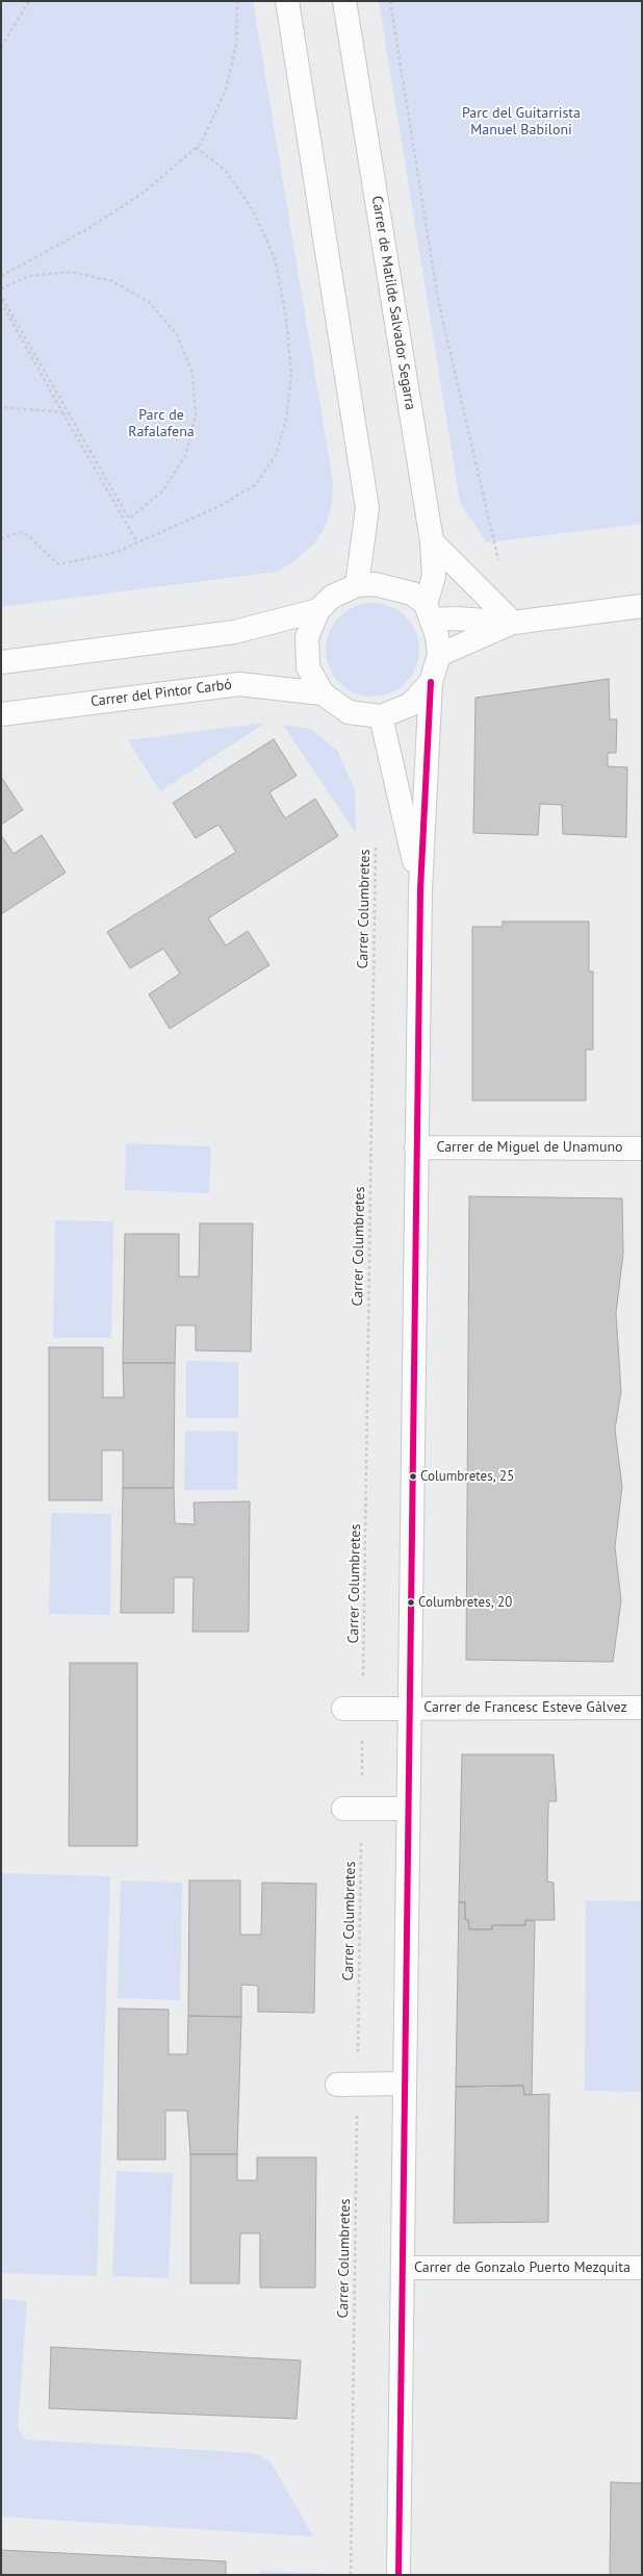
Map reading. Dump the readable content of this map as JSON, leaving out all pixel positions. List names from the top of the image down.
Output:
{
  "streets": {
    "street": [
      "Carrer de Matilde Salvador Segarra",
      "Carrer del Pintor Carbó",
      "Carrer de Miguel de Unamuno",
      "Carrer de Francesc Esteve Gàlvez",
      "Carrer de Gonzalo Puerto Mezquita"
    ],
    "path": ["Carrer Columbretes"]
  },
  "crossings": [
    ["Carrer de Matilde Salvador Segarra", "Carrer del Pintor Carbó"],
    ["Carrer Columbretes", "Carrer de Francesc Esteve Gàlvez"]
  ],
  "parks": ["Parc del Guitarrista Manuel Babiloni", "Parc de Rafalafena"],
  "places": ["Columbretes, 25", "Columbretes, 20"]
}
